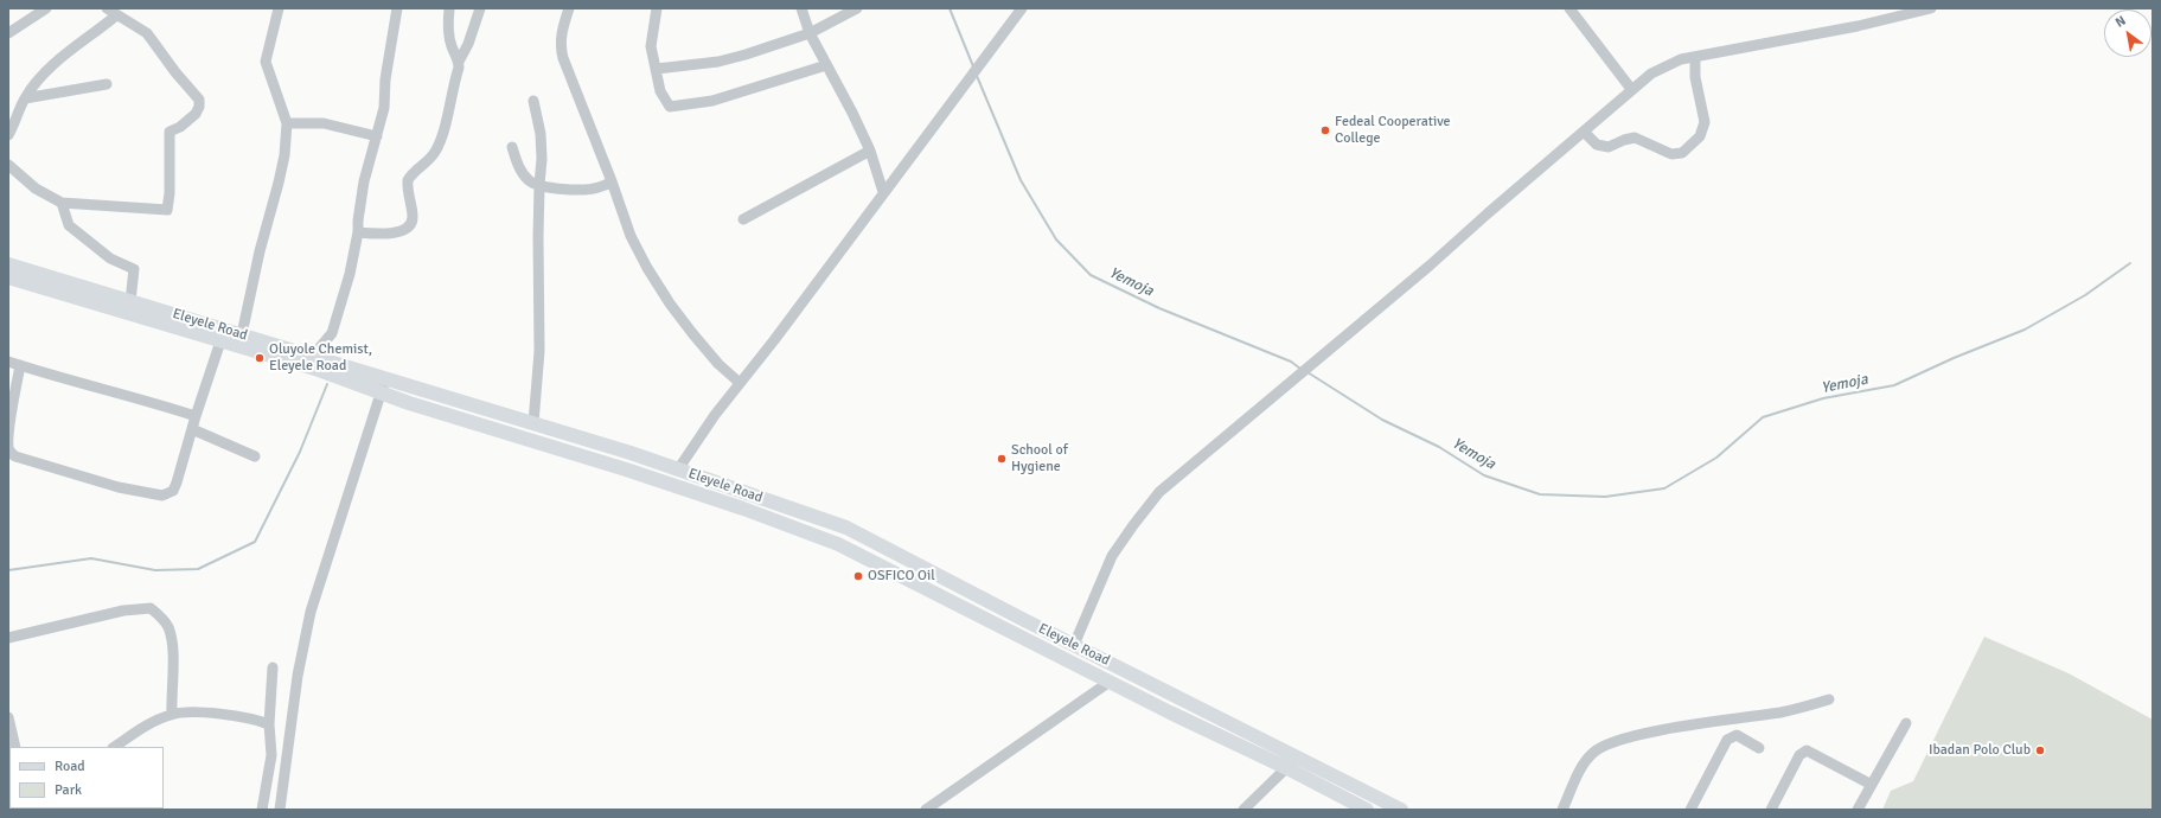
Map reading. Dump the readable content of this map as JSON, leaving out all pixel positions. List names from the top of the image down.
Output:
{
  "streets": {
    "main road": ["Eleyele Road"]
  },
  "water": ["Yemoja"],
  "places": [
    "Fedeal Cooperative College",
    "Oluyole Chemist, Eleyele Road",
    "School of Hygiene",
    "OSFICO Oil",
    "Ibadan Polo Club"
  ],
  "legend": ["Road", "Park"],
  "north": "top left"
}
